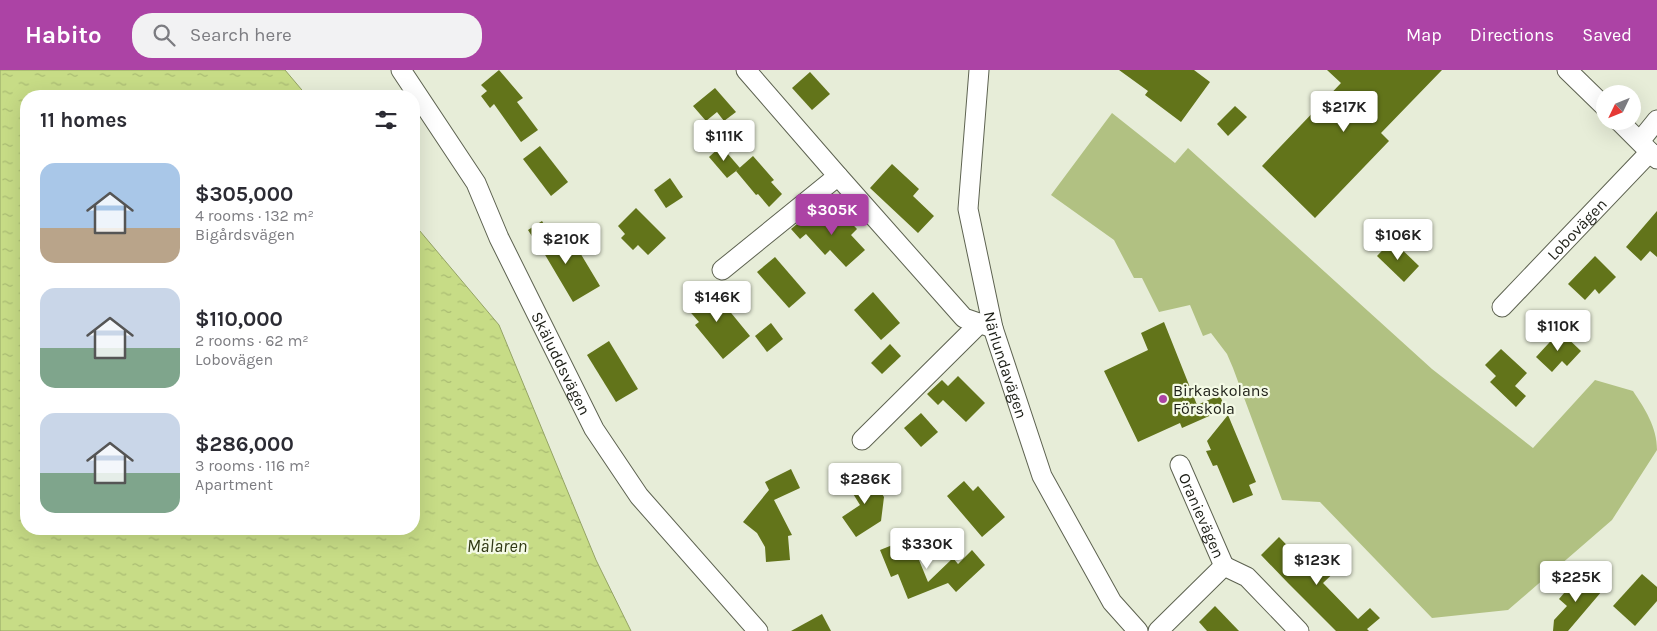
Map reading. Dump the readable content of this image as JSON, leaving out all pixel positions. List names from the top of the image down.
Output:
{
  "streets": {
    "street": [
      "Lobovägen",
      "Skäluddsvägen",
      "Närlundavägen",
      "Oranievägen"
    ]
  },
  "water": ["Mälaren"],
  "places": ["Birkaskolans Förskola"],
  "north": "bottom left",
  "page": {
    "header": "Habito",
    "search": "Search here",
    "nav": ["Map", "Directions", "Saved"],
    "heading": "11 homes",
    "price": [
      "$217K",
      "$111K",
      "$305K",
      "$106K",
      "$210K",
      "$146K",
      "$110K",
      "$286K",
      "$330K",
      "$123K",
      "$225K"
    ],
    "list": [
      {
        "name": "$305,000",
        "note": "4 rooms · 132 m² · Bigårdsvägen"
      },
      {
        "name": "$110,000",
        "note": "2 rooms · 62 m² · Lobovägen"
      },
      {
        "name": "$286,000",
        "note": "3 rooms · 116 m² · Apartment"
      }
    ]
  }
}
